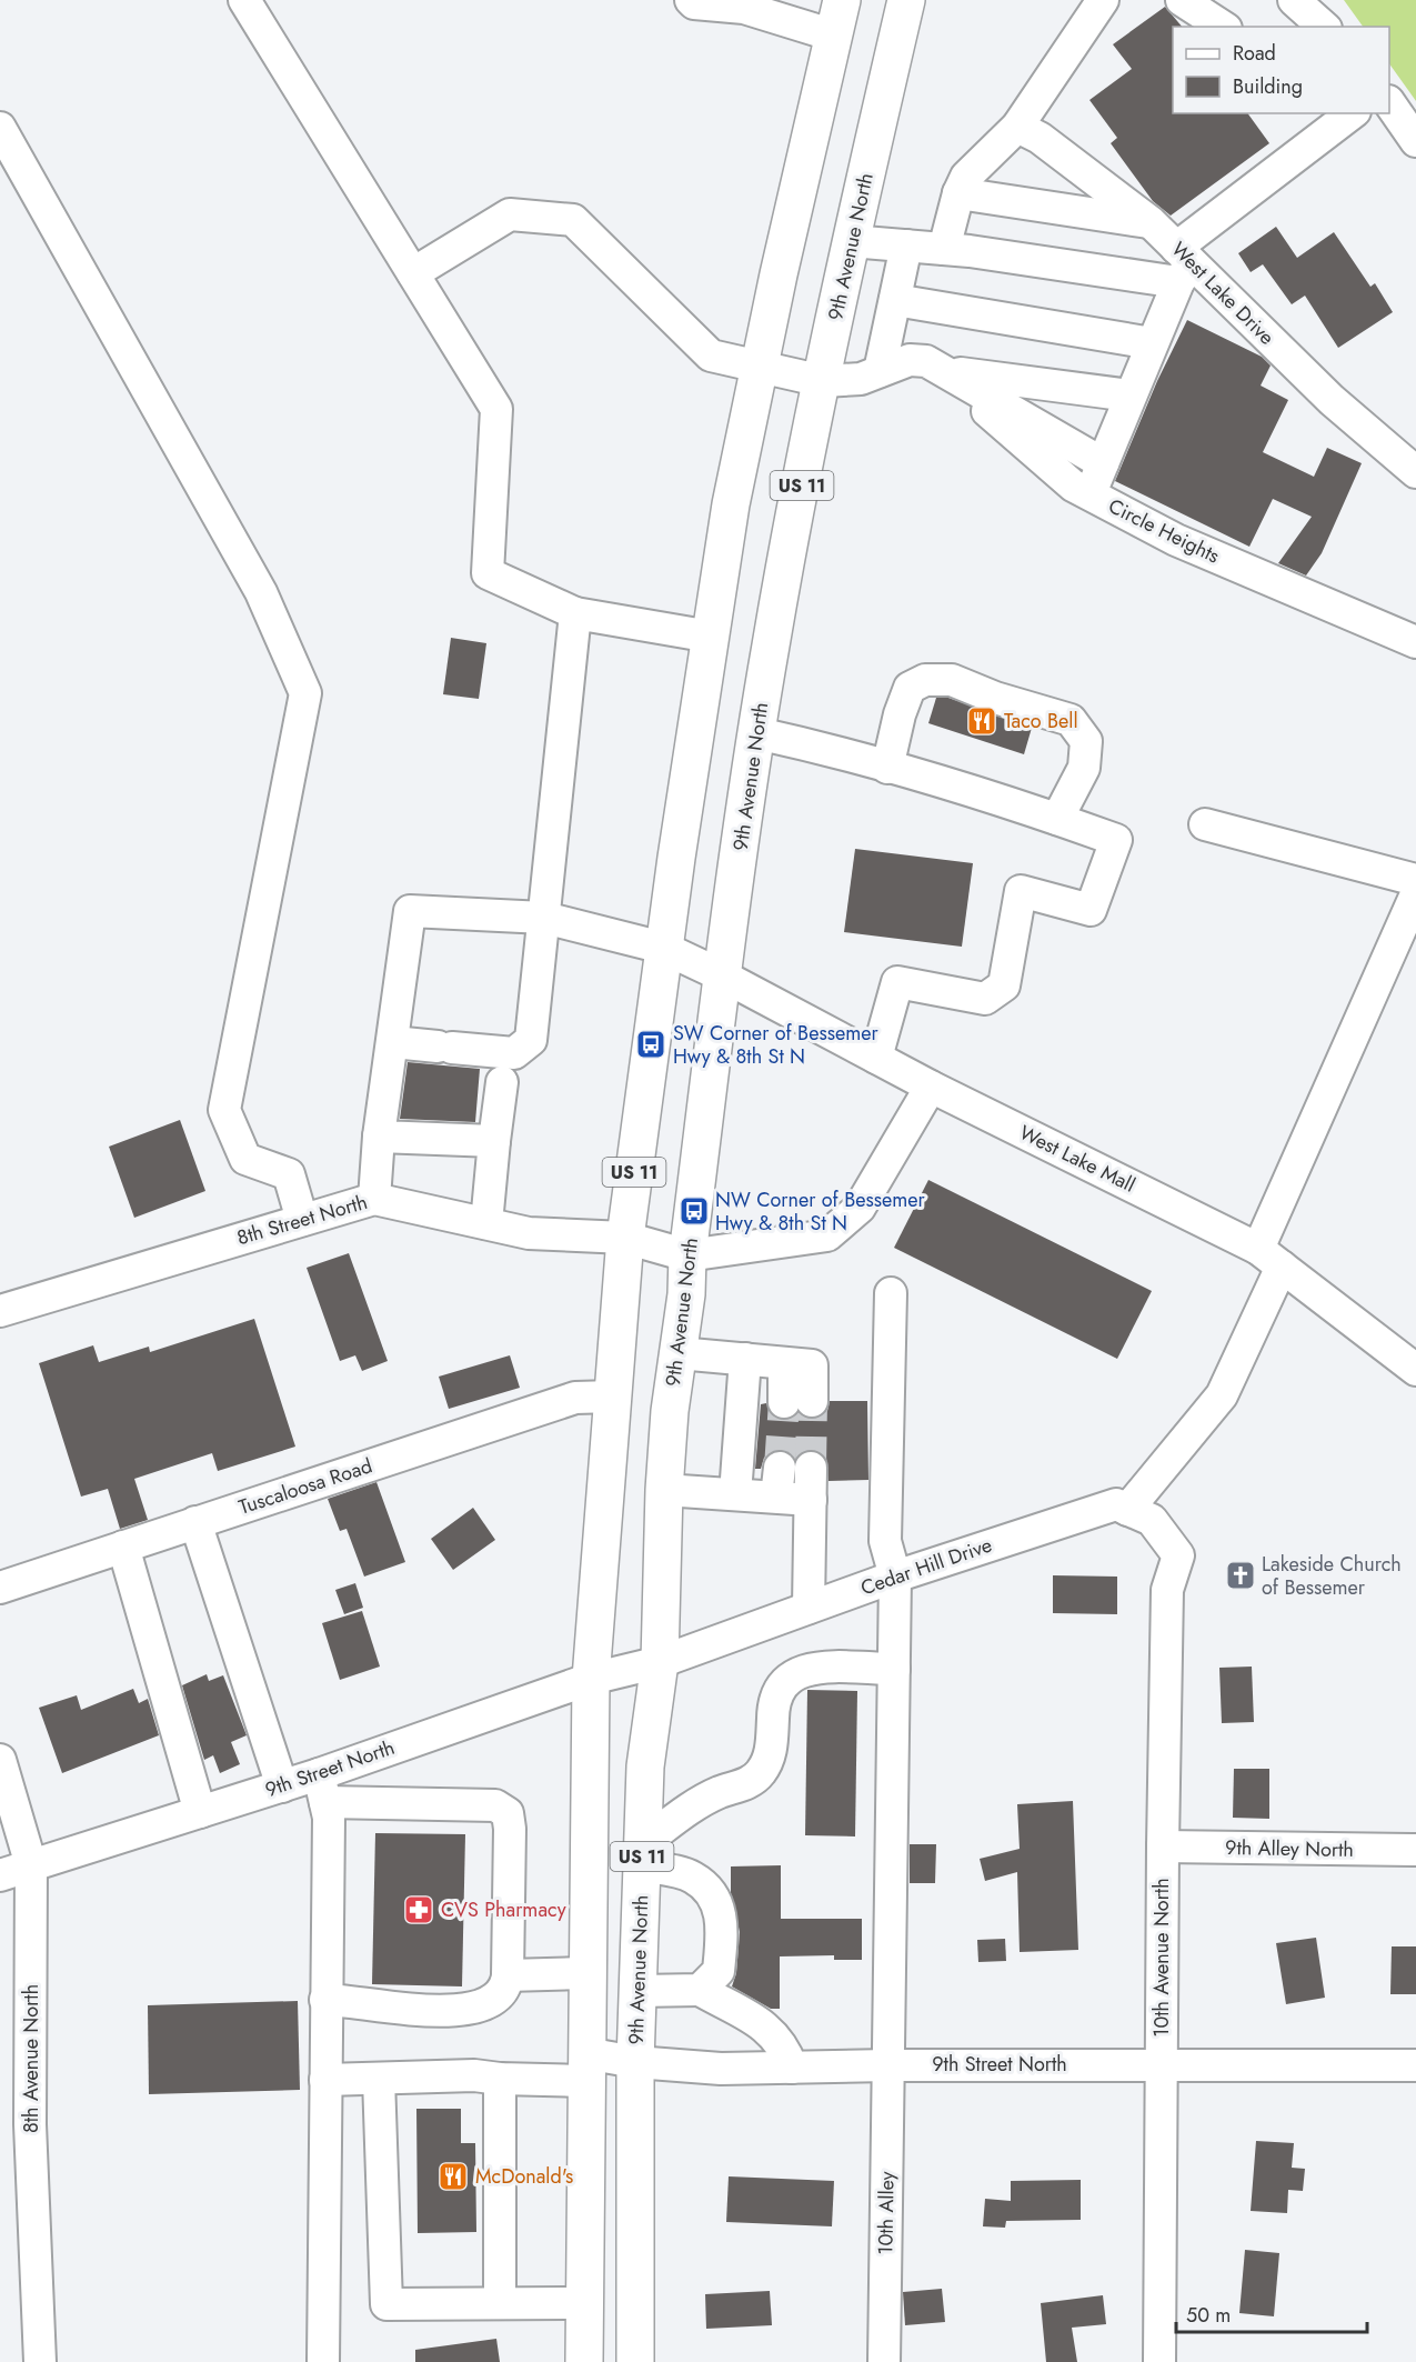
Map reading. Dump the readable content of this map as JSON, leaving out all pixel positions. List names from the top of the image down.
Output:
{
  "streets": {
    "main road": ["9th Avenue North", "US 11"],
    "street": [
      "West Lake Drive",
      "Circle Heights",
      "West Lake Mall",
      "8th Street North",
      "Tuscaloosa Road",
      "Cedar Hill Drive",
      "9th Street North",
      "9th Alley North",
      "10th Avenue North",
      "8th Avenue North",
      "10th Alley"
    ]
  },
  "crossings": [
    ["9th Avenue North", "West Lake Mall"],
    ["9th Avenue North", "8th Street North"],
    ["9th Avenue North", "Cedar Hill Drive"],
    ["9th Avenue North", "9th Street North"],
    ["US 11", "West Lake Mall"],
    ["US 11", "8th Street North"],
    ["US 11", "Tuscaloosa Road"],
    ["US 11", "9th Street North"],
    ["Cedar Hill Drive", "9th Street North"],
    ["Cedar Hill Drive", "10th Avenue North"],
    ["Cedar Hill Drive", "10th Alley"],
    ["9th Street North", "10th Avenue North"],
    ["9th Street North", "8th Avenue North"],
    ["9th Street North", "10th Alley"],
    ["9th Alley North", "10th Avenue North"]
  ],
  "places": {
    "restaurant": ["Taco Bell", "McDonald's"],
    "bus stop": ["SW Corner of Bessemer Hwy & 8th St N", "NW Corner of Bessemer Hwy & 8th St N"],
    "church": ["Lakeside Church of Bessemer"],
    "pharmacy": ["CVS Pharmacy"]
  },
  "legend": ["Road", "Building"],
  "scale_bar": "50 m"
}
